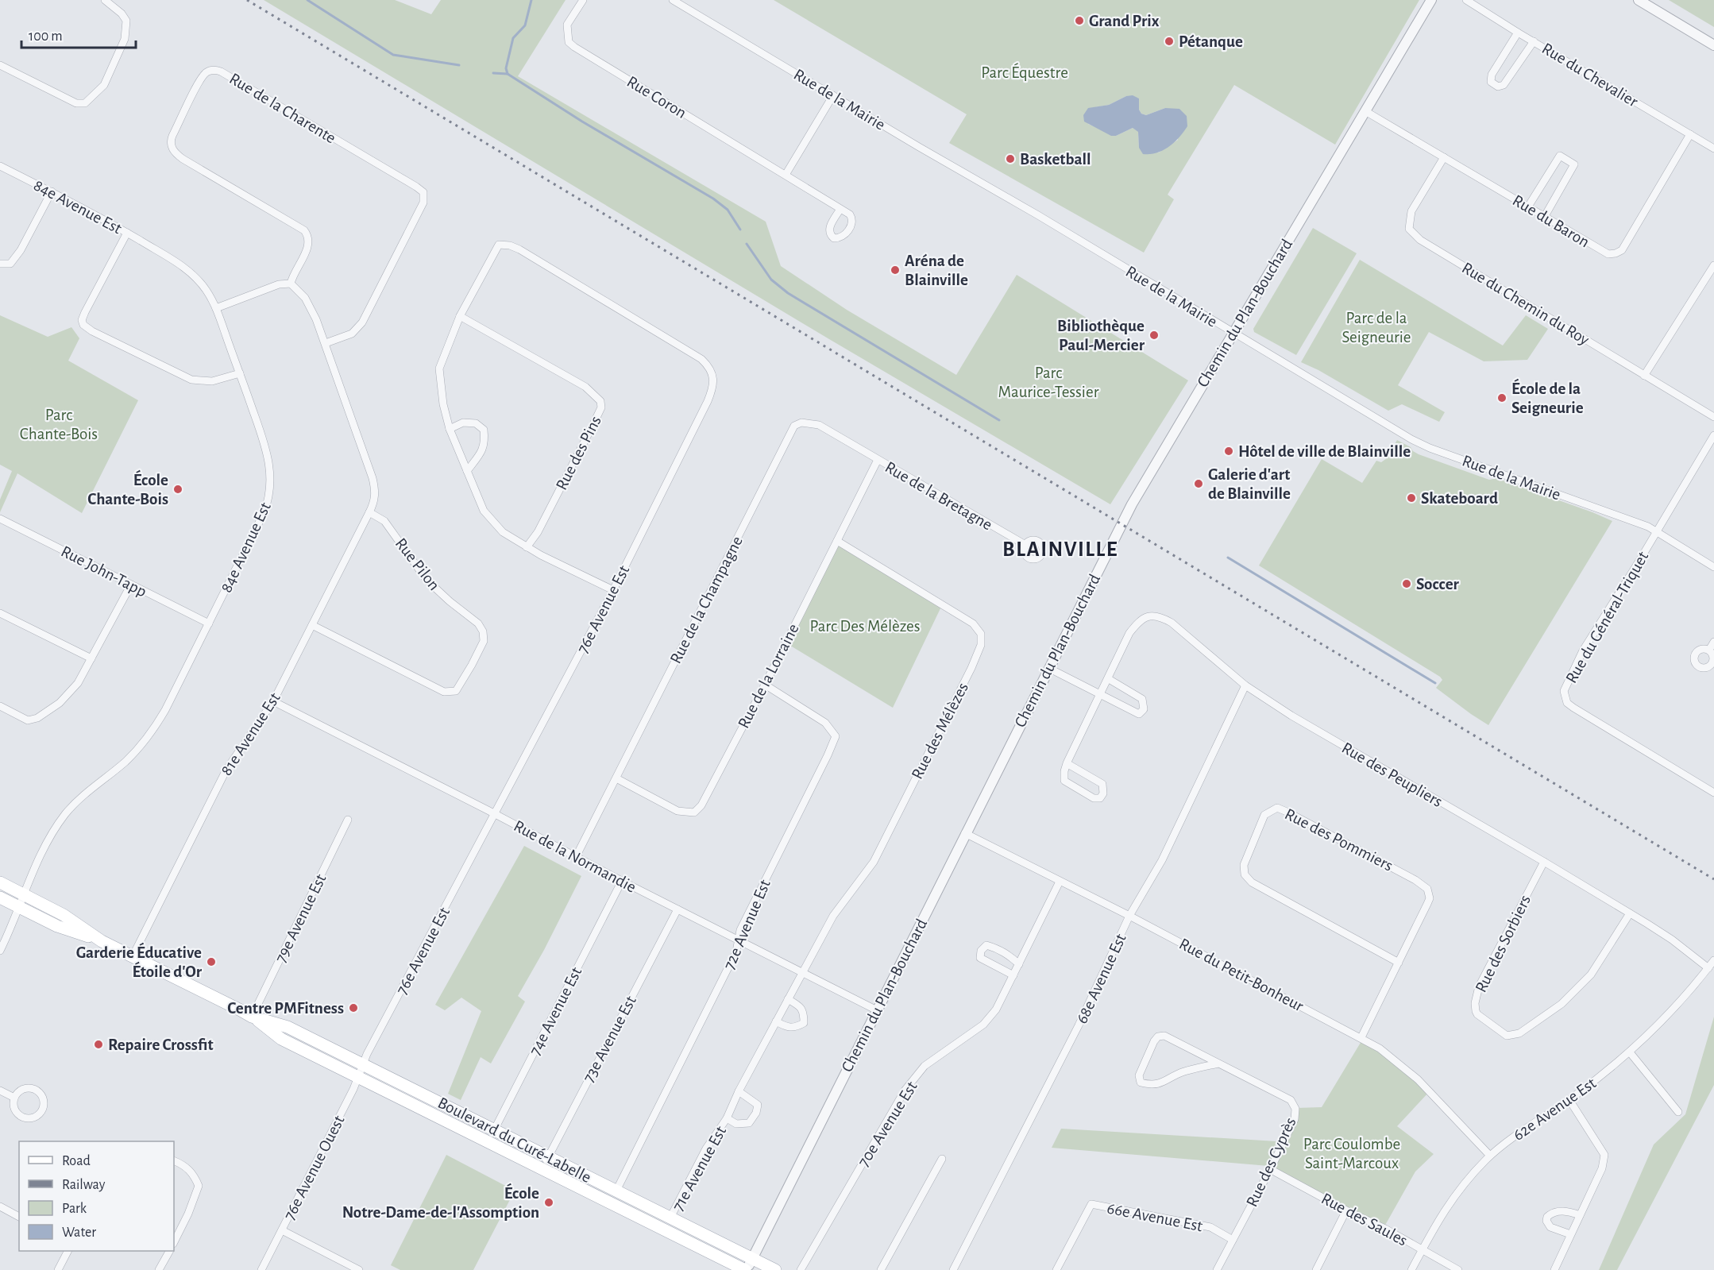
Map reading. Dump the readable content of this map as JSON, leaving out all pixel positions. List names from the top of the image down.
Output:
{
  "streets": {
    "main road": ["Boulevard du Curé-Labelle"],
    "street": [
      "Rue du Chevalier",
      "Rue Coron",
      "Rue de la Mairie",
      "Rue de la Charente",
      "84e Avenue Est",
      "Rue du Baron",
      "Rue du Chemin du Roy",
      "Chemin du Plan-Bouchard",
      "Rue des Pins",
      "Rue de la Bretagne",
      "Rue Pilon",
      "Rue John-Tapp",
      "Rue de la Champagne",
      "76e Avenue Est",
      "Rue du Général-Triquet",
      "Rue de la Lorraine",
      "Rue des Mélèzes",
      "81e Avenue Est",
      "Rue des Peupliers",
      "Rue des Pommiers",
      "Rue de la Normandie",
      "79e Avenue Est",
      "72e Avenue Est",
      "Rue des Sorbiers",
      "Rue du Petit-Bonheur",
      "68e Avenue Est",
      "74e Avenue Est",
      "73e Avenue Est",
      "62e Avenue Est",
      "70e Avenue Est",
      "Rue des Cyprès",
      "76e Avenue Ouest",
      "71e Avenue Est",
      "66e Avenue Est",
      "Rue des Saules"
    ]
  },
  "crossings": [
    ["Rue du Chevalier", "Rue du Baron"],
    ["Rue de la Mairie", "Chemin du Plan-Bouchard"],
    ["Rue de la Mairie", "Rue du Général-Triquet"],
    ["84e Avenue Est", "Rue John-Tapp"],
    ["84e Avenue Est", "Boulevard du Curé-Labelle"],
    ["Rue du Baron", "Rue du Chemin du Roy"],
    ["Rue du Baron", "Chemin du Plan-Bouchard"],
    ["Chemin du Plan-Bouchard", "Rue de la Normandie"],
    ["Chemin du Plan-Bouchard", "Rue du Petit-Bonheur"],
    ["Chemin du Plan-Bouchard", "Boulevard du Curé-Labelle"],
    ["Rue des Pins", "76e Avenue Est"],
    ["Rue de la Bretagne", "Rue de la Champagne"],
    ["Rue de la Bretagne", "Rue de la Lorraine"],
    ["Rue Pilon", "81e Avenue Est"],
    ["Rue de la Champagne", "Rue de la Lorraine"],
    ["Rue de la Champagne", "Rue de la Normandie"],
    ["76e Avenue Est", "Rue de la Normandie"],
    ["76e Avenue Est", "Boulevard du Curé-Labelle"],
    ["76e Avenue Est", "76e Avenue Ouest"],
    ["Rue de la Lorraine", "Rue des Mélèzes"],
    ["Rue de la Lorraine", "72e Avenue Est"],
    ["Rue des Mélèzes", "Rue de la Normandie"],
    ["Rue des Mélèzes", "71e Avenue Est"],
    ["81e Avenue Est", "Rue de la Normandie"],
    ["81e Avenue Est", "Boulevard du Curé-Labelle"],
    ["Rue des Peupliers", "Rue des Sorbiers"],
    ["Rue des Peupliers", "68e Avenue Est"],
    ["Rue des Peupliers", "62e Avenue Est"],
    ["Rue des Pommiers", "Rue du Petit-Bonheur"],
    ["Rue de la Normandie", "72e Avenue Est"],
    ["Rue de la Normandie", "74e Avenue Est"],
    ["Rue de la Normandie", "73e Avenue Est"],
    ["Rue de la Normandie", "71e Avenue Est"],
    ["79e Avenue Est", "Boulevard du Curé-Labelle"],
    ["72e Avenue Est", "Boulevard du Curé-Labelle"],
    ["Rue du Petit-Bonheur", "68e Avenue Est"],
    ["Rue du Petit-Bonheur", "62e Avenue Est"],
    ["Rue du Petit-Bonheur", "70e Avenue Est"],
    ["74e Avenue Est", "Boulevard du Curé-Labelle"],
    ["73e Avenue Est", "Boulevard du Curé-Labelle"],
    ["62e Avenue Est", "Rue des Saules"],
    ["Boulevard du Curé-Labelle", "76e Avenue Ouest"],
    ["Boulevard du Curé-Labelle", "71e Avenue Est"],
    ["Rue des Cyprès", "66e Avenue Est"],
    ["Rue des Cyprès", "Rue des Saules"]
  ],
  "districts": ["BLAINVILLE"],
  "parks": [
    "Parc Équestre",
    "Parc de la Seigneurie",
    "Parc Maurice-Tessier",
    "Parc Chante-Bois",
    "Parc Des Mélèzes",
    "Parc Coulombe Saint-Marcoux"
  ],
  "places": [
    "Grand Prix",
    "Pétanque",
    "Basketball",
    "Aréna de Blainville",
    "Bibliothèque Paul-Mercier",
    "École de la Seigneurie",
    "Hôtel de ville de Blainville",
    "Galerie d'art de Blainville",
    "École Chante-Bois",
    "Skateboard",
    "Soccer",
    "Garderie Éducative Étoile d'Or",
    "Centre PMFitness",
    "Repaire Crossfit",
    "École Notre-Dame-de-l'Assomption"
  ],
  "legend": [
    "Road",
    "Railway",
    "Park",
    "Water"
  ],
  "scale_bar": "100 m"
}
